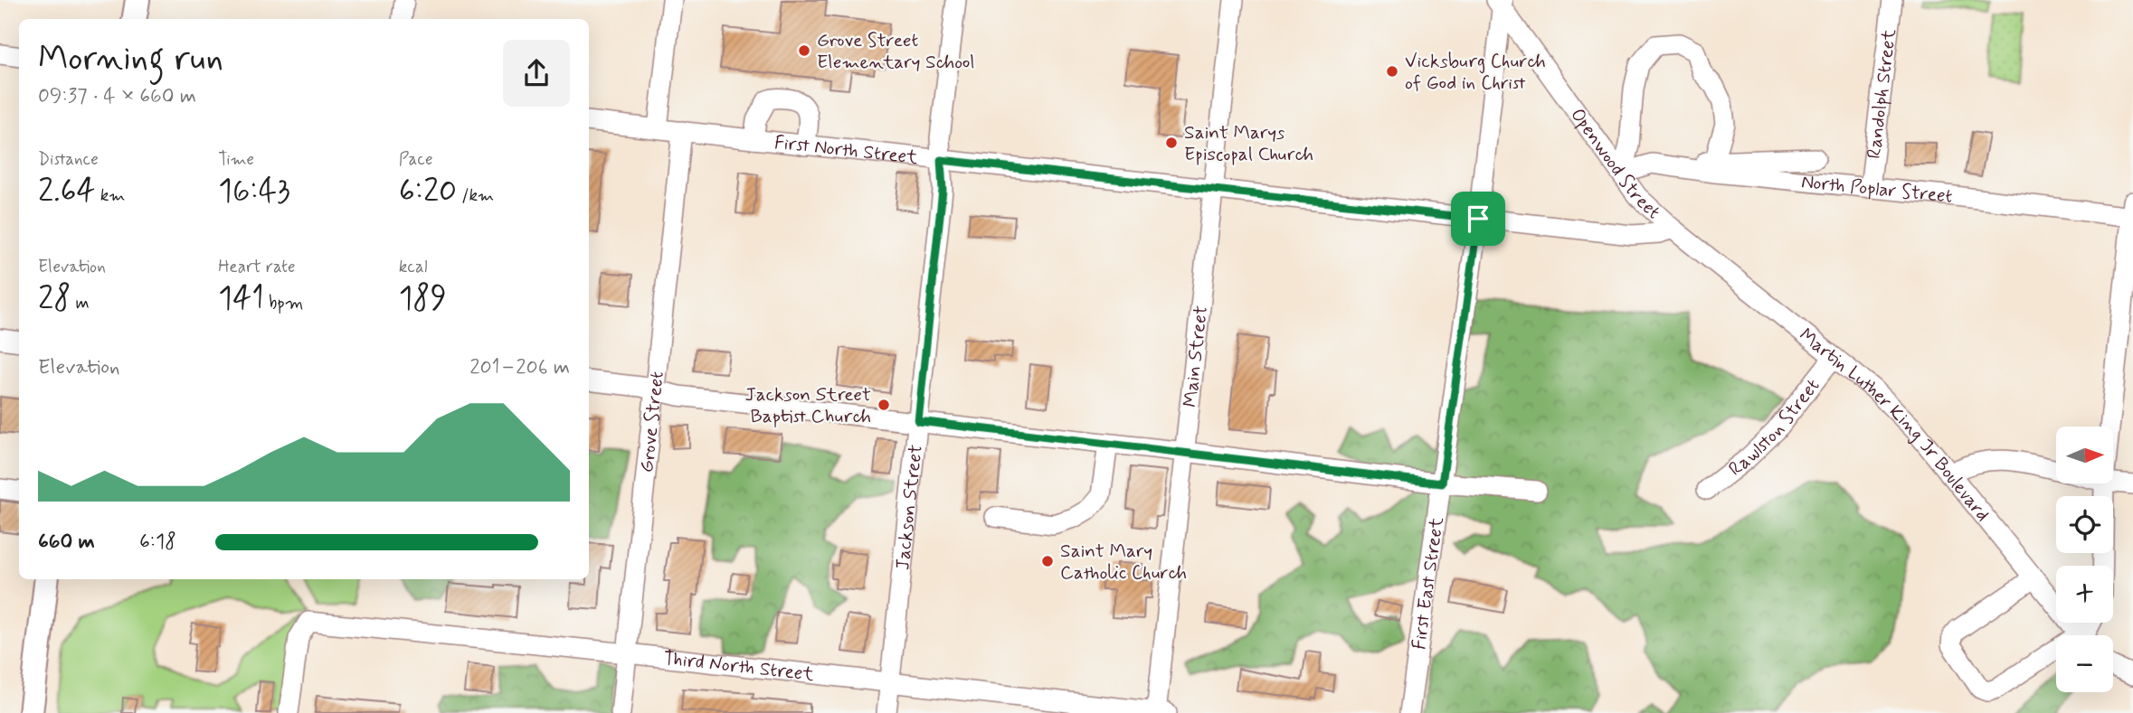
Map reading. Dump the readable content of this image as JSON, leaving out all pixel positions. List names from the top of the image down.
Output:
{
  "streets": {
    "street": [
      "Randolph Street",
      "First North Street",
      "Openwood Street",
      "North Poplar Street",
      "Main Street",
      "Grove Street",
      "Rawlston Street",
      "Martin Luther King Jr Boulevard",
      "Jackson Street",
      "First East Street",
      "Third North Street"
    ]
  },
  "crossings": [
    ["Randolph Street", "North Poplar Street"],
    ["First North Street", "Openwood Street"],
    ["First North Street", "Main Street"],
    ["First North Street", "Grove Street"],
    ["First North Street", "Martin Luther King Jr Boulevard"],
    ["First North Street", "Jackson Street"],
    ["First North Street", "First East Street"],
    ["Openwood Street", "North Poplar Street"],
    ["Openwood Street", "Martin Luther King Jr Boulevard"],
    ["Openwood Street", "First East Street"],
    ["Main Street", "Third North Street"],
    ["Grove Street", "Third North Street"],
    ["Rawlston Street", "Martin Luther King Jr Boulevard"],
    ["Jackson Street", "Third North Street"]
  ],
  "places": [
    "Grove Street Elementary School",
    "Vicksburg Church of God in Christ",
    "Saint Marys Episcopal Church",
    "Jackson Street Baptist Church",
    "Saint Mary Catholic Church"
  ],
  "north": "right",
  "page": {
    "heading": ["Morning run", "09:37 · 4 × 660 m"],
    "stats": [
      ["Distance", "2.64 km"],
      ["Time", "16:43"],
      ["Pace", "6:20 /km"],
      ["Elevation", "28 m"],
      ["Heart rate", "141 bpm"],
      ["kcal", "189"]
    ],
    "chart": ["Elevation", "201–206 m"],
    "map_buttons": ["+", "−"],
    "list": [
      {
        "name": "660 m",
        "note": "6:18"
      }
    ]
  }
}
